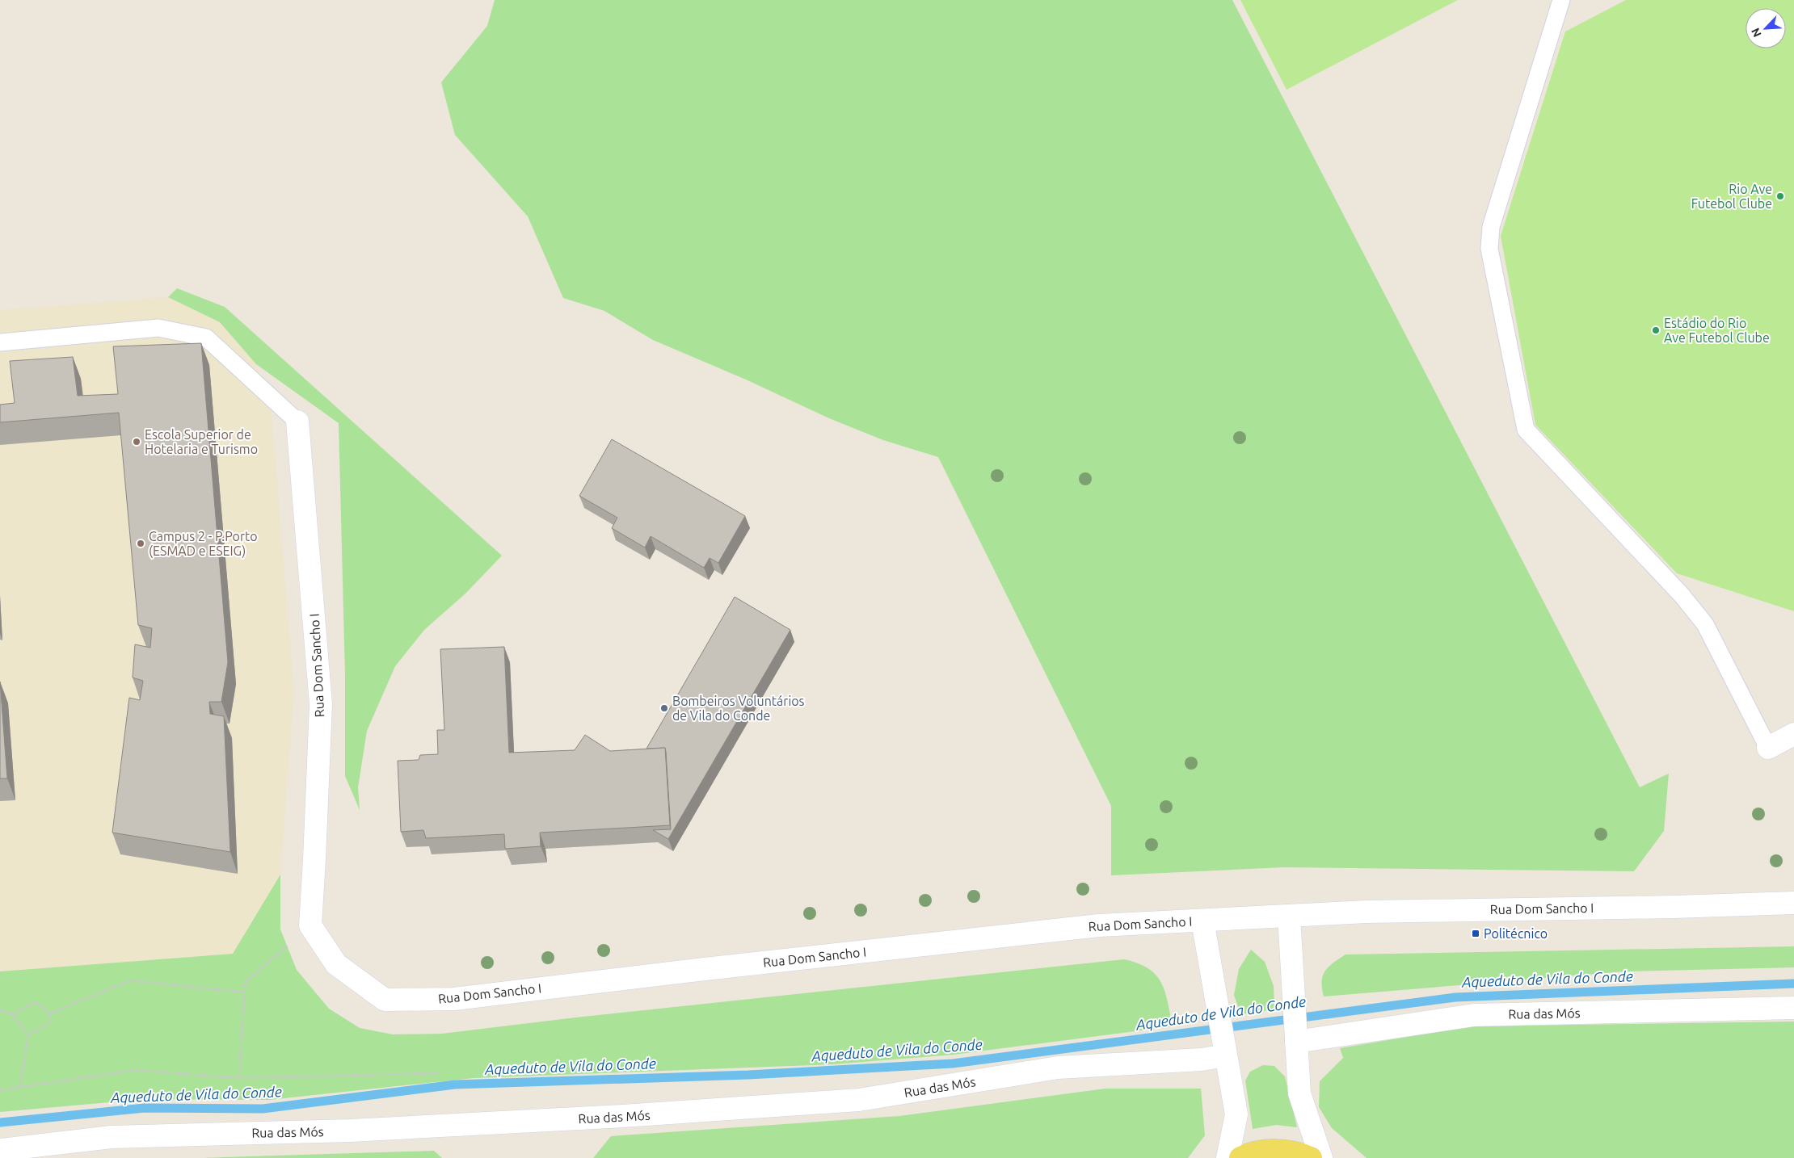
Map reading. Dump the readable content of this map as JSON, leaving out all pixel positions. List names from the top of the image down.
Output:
{
  "streets": {
    "street": ["Rua Dom Sancho I", "Rua das Mós"]
  },
  "crossings": [
    ["Rua Dom Sancho I", "Rua das Mós"]
  ],
  "water": ["Aqueduto de Vila do Conde"],
  "places": {
    "other": [
      "Rio Ave Futebol Clube",
      "Estádio do Rio Ave Futebol Clube",
      "Escola Superior de Hotelaria e Turismo",
      "Campus 2 - P.Porto (ESMAD e ESEIG)",
      "Bombeiros Voluntários de Vila do Conde"
    ],
    "transit": ["Politécnico"]
  },
  "north": "bottom left"
}
